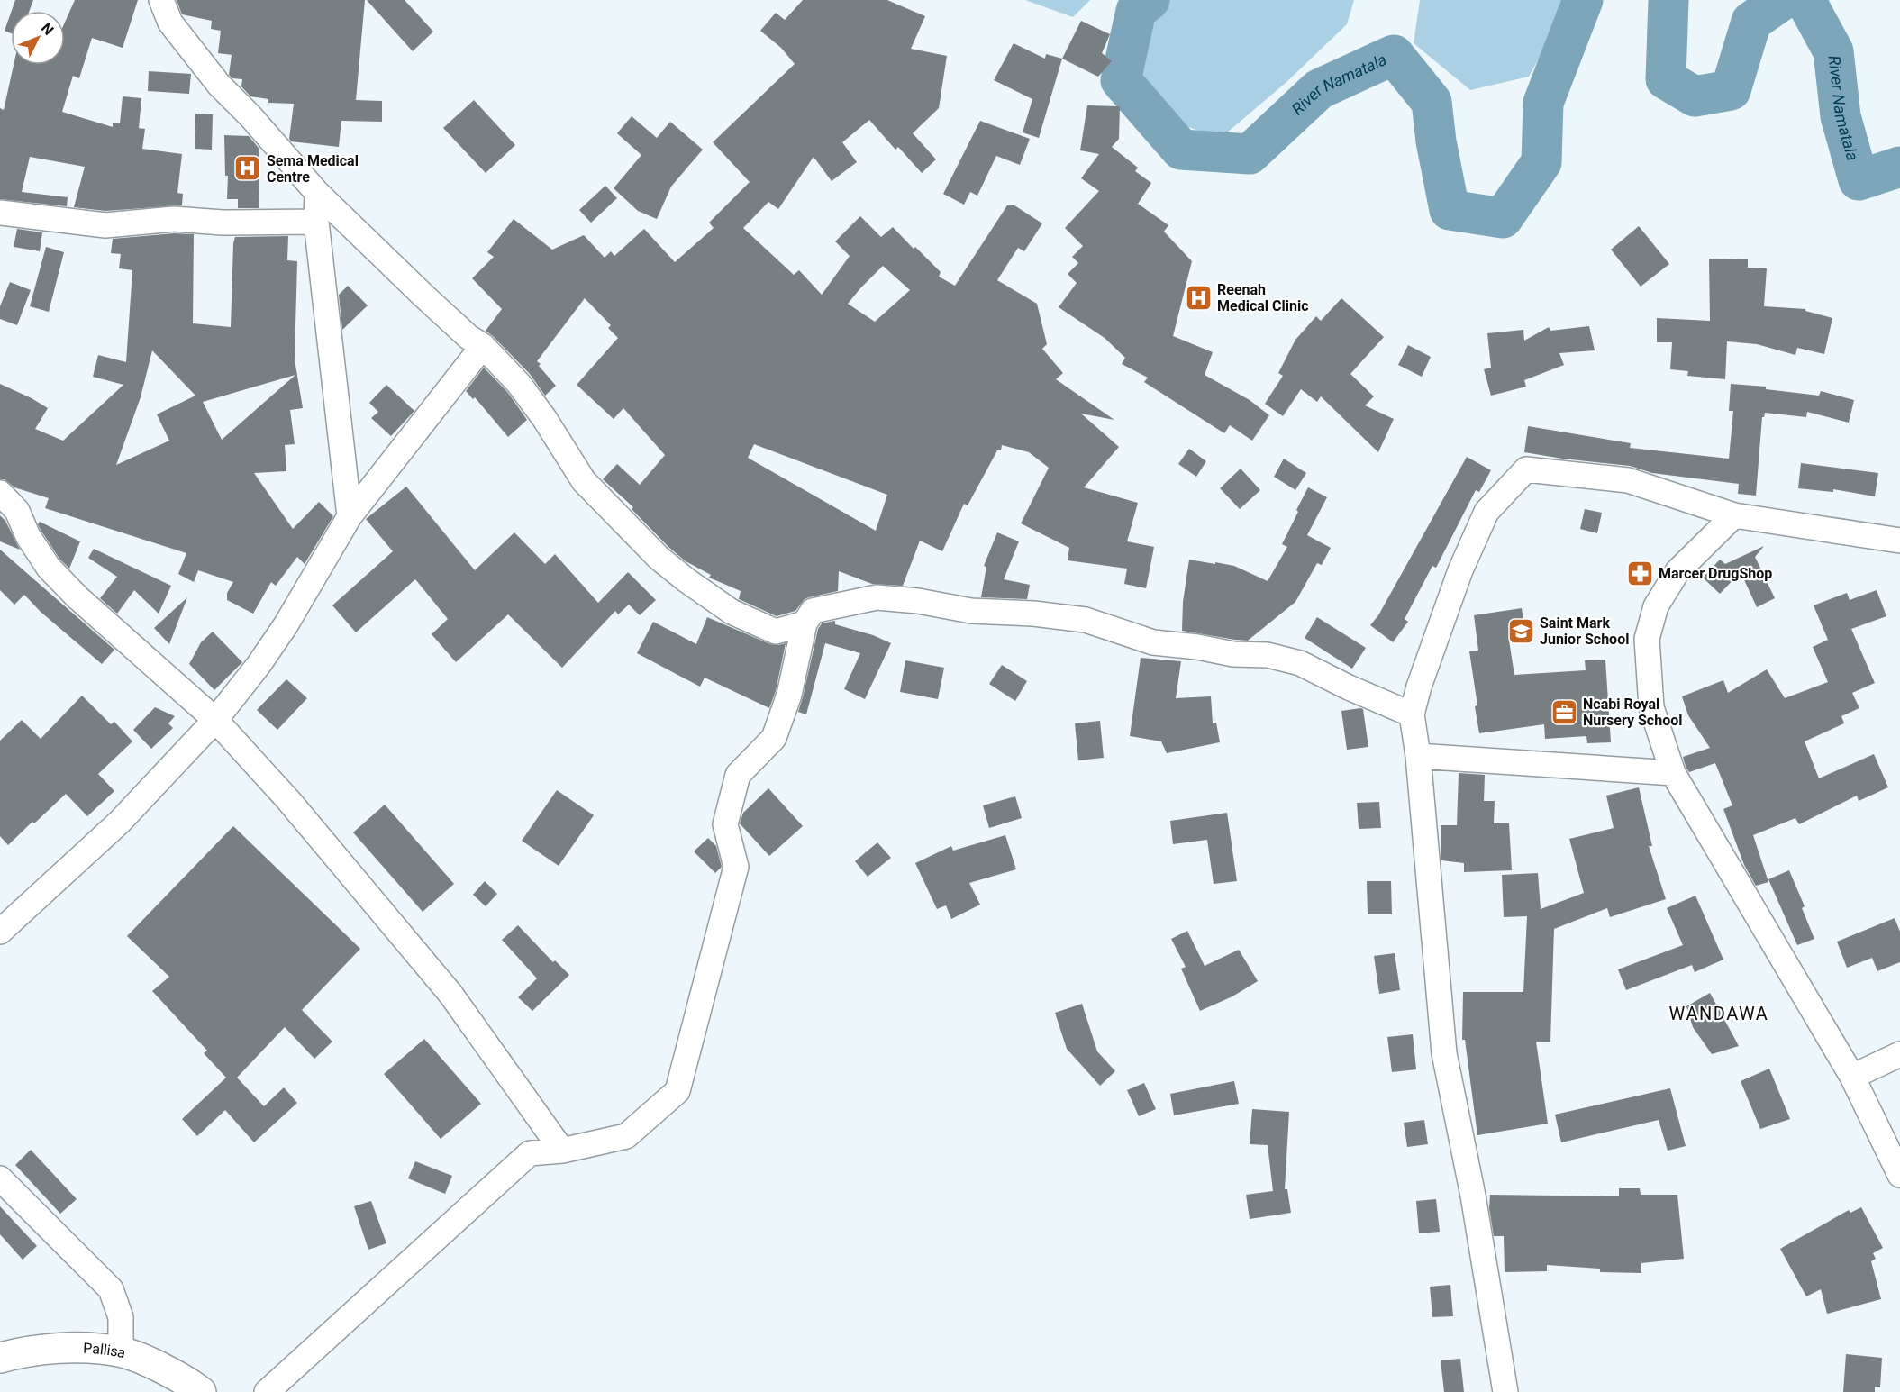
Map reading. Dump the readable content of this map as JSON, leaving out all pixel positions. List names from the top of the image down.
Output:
{
  "streets": {
    "main road": ["Pallisa"]
  },
  "districts": ["WANDAWA"],
  "water": ["River Namatala"],
  "places": {
    "hospital": ["Sema Medical Centre", "Reenah Medical Clinic"],
    "pharmacy": ["Marcer DrugShop"],
    "school or university": ["Saint Mark Junior School"],
    "office": ["Ncabi Royal Nursery School"]
  },
  "north": "top right"
}
